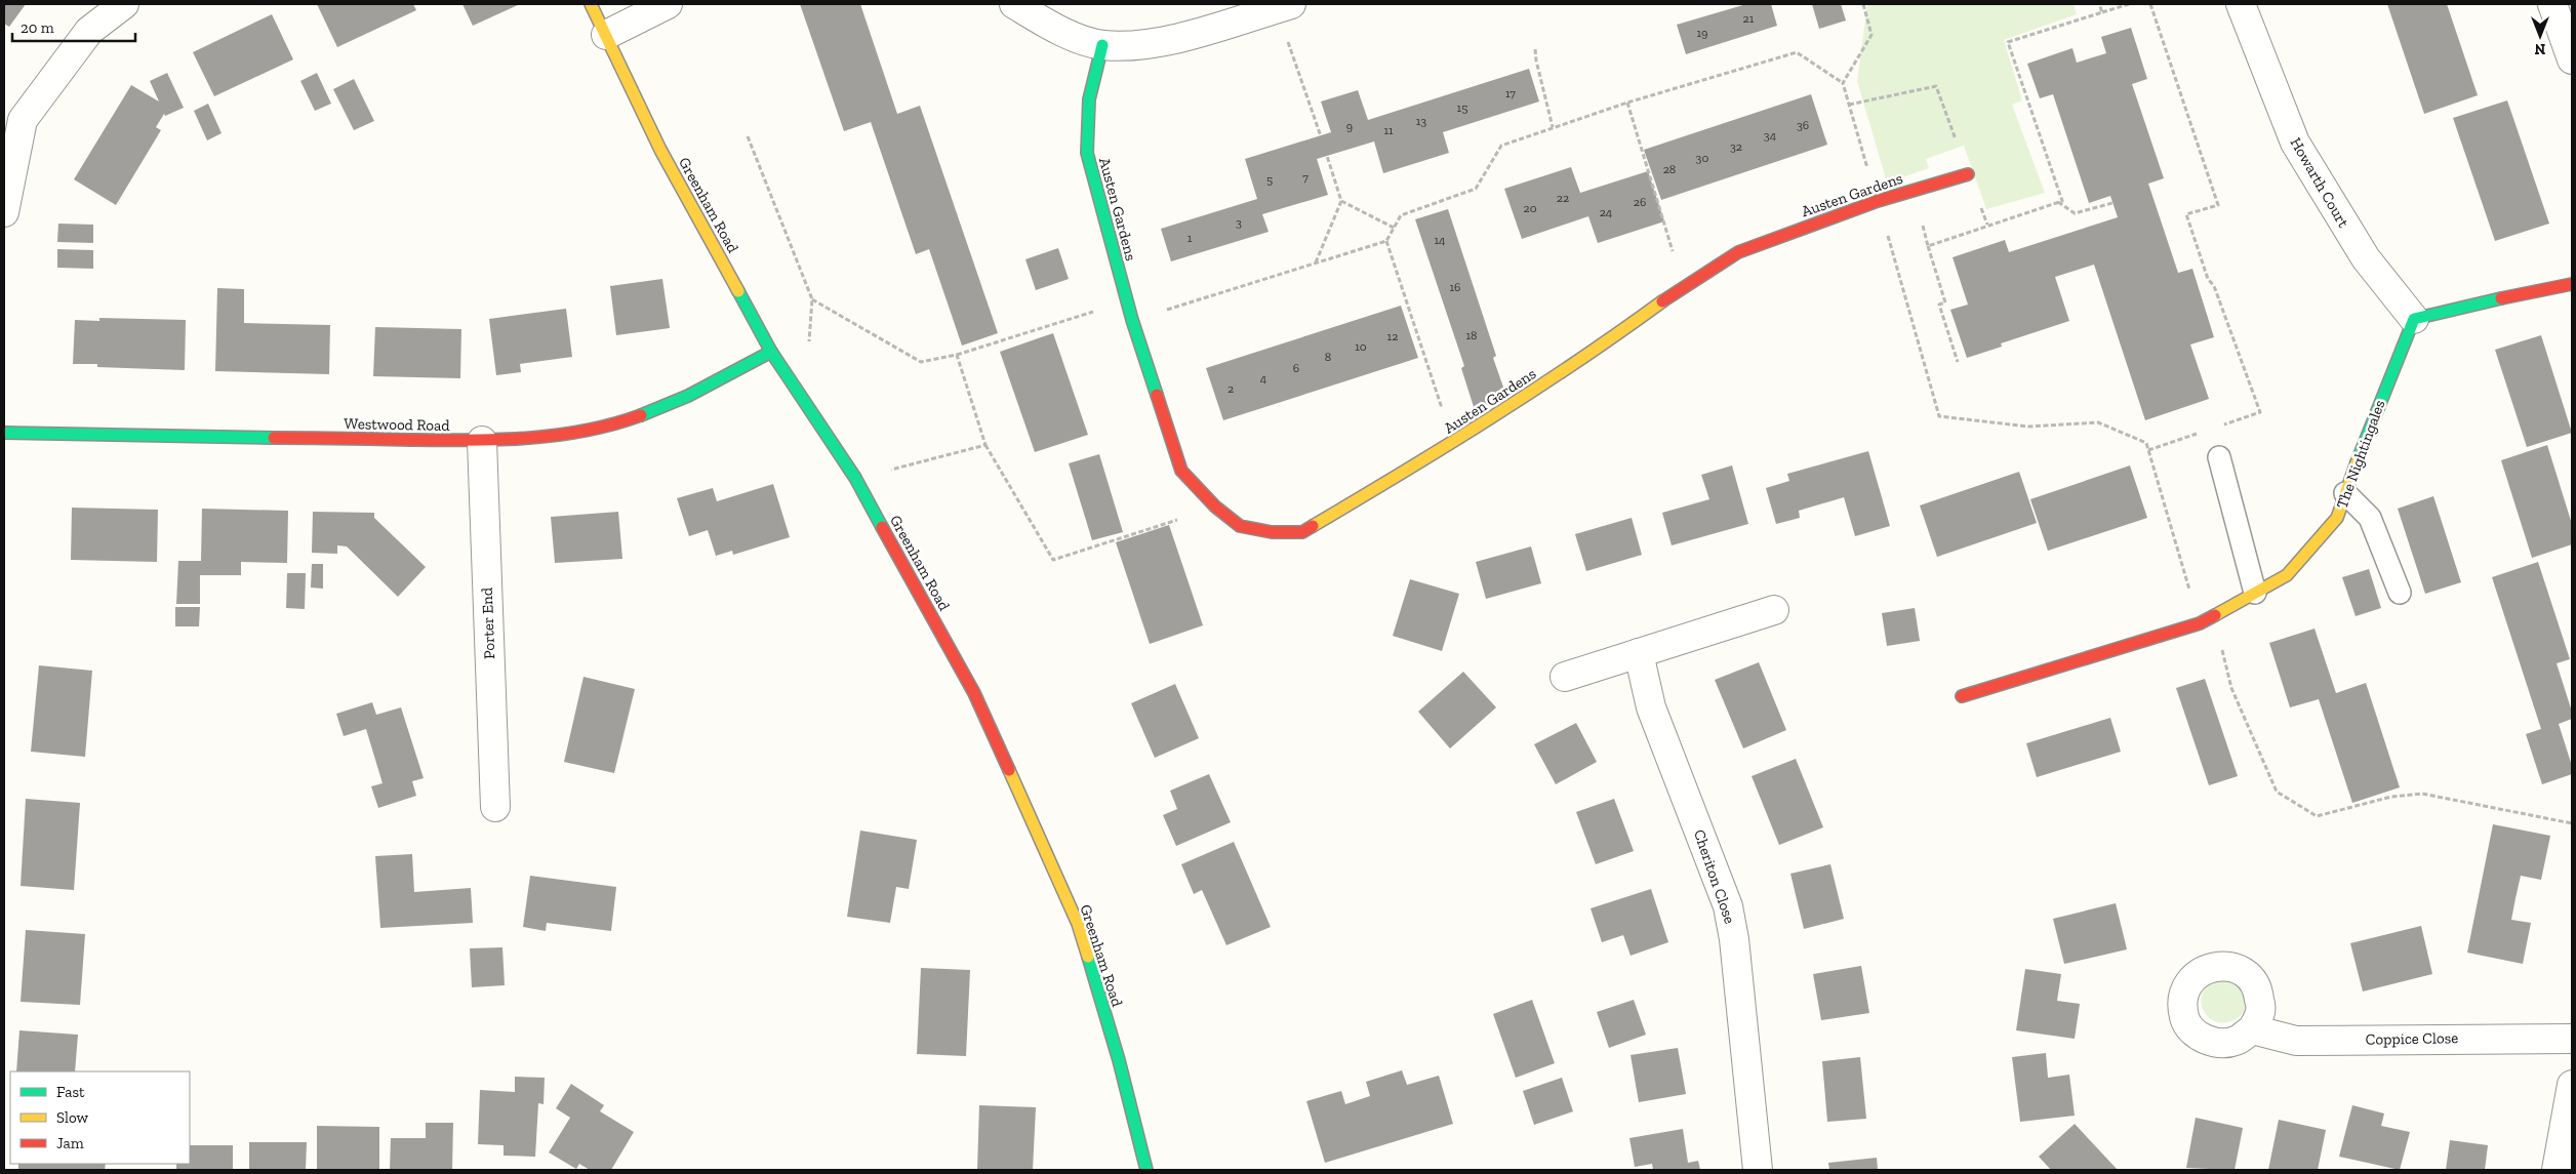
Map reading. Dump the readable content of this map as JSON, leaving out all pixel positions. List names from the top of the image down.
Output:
{
  "streets": {
    "street": [
      "Howarth Court",
      "Austen Gardens",
      "Greenham Road",
      "Westwood Road",
      "The Nightingales",
      "Porter End",
      "Cheriton Close",
      "Coppice Close"
    ]
  },
  "crossings": [
    ["Howarth Court", "The Nightingales"],
    ["Greenham Road", "Westwood Road"],
    ["Westwood Road", "Porter End"]
  ],
  "house_numbers": [
    "21",
    "19",
    "17",
    "15",
    "13",
    "36",
    "9",
    "11",
    "34",
    "32",
    "30",
    "28",
    "7",
    "5",
    "22",
    "26",
    "20",
    "24",
    "3",
    "1",
    "14",
    "16",
    "18",
    "12",
    "10",
    "8",
    "6",
    "4",
    "2"
  ],
  "legend": ["Fast", "Slow", "Jam"],
  "scale_bar": "20 m",
  "north": "bottom"
}
